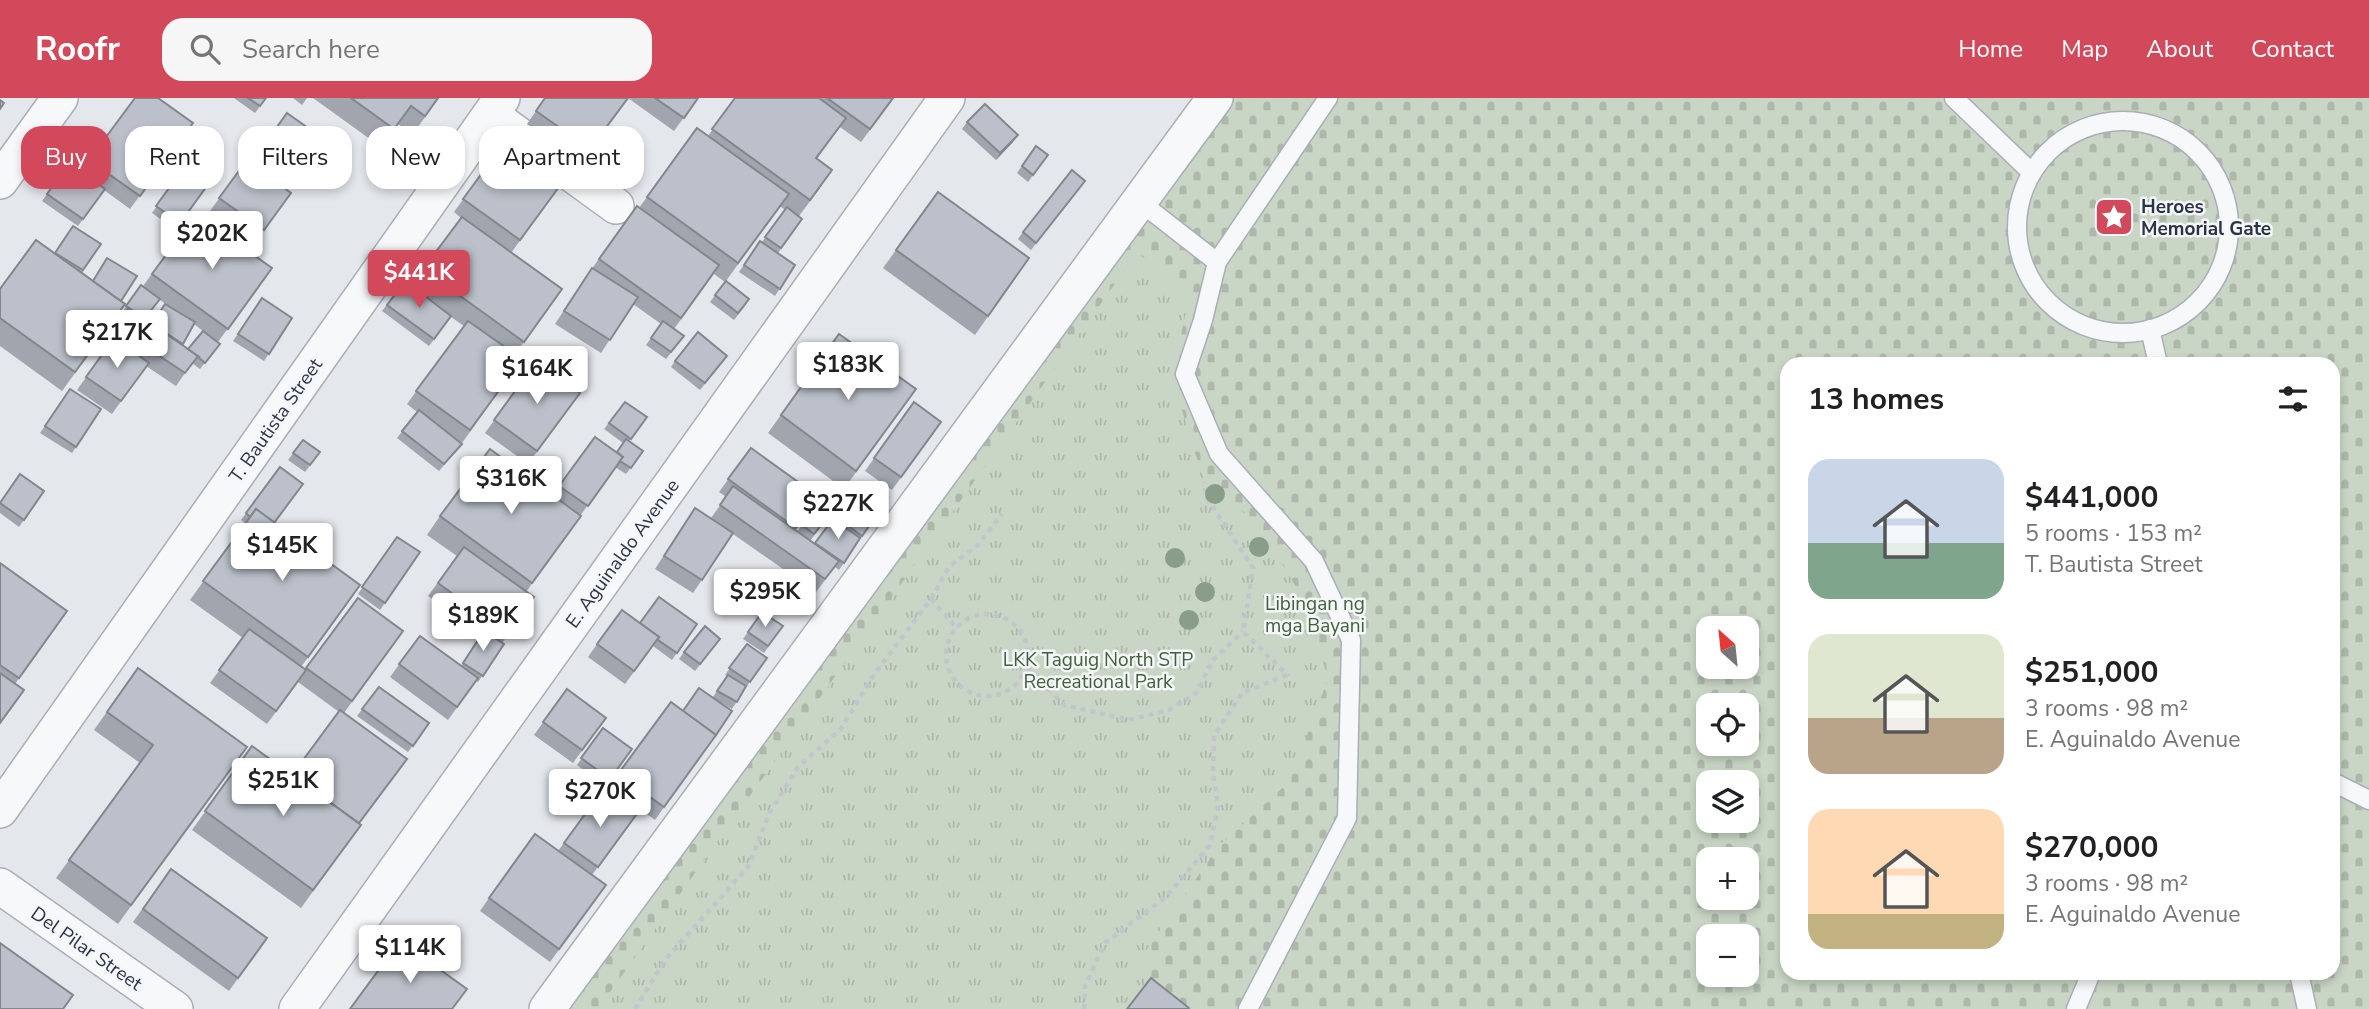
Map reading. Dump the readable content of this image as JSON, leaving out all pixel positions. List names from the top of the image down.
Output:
{
  "streets": {
    "street": ["T. Bautista Street", "E. Aguinaldo Avenue", "Del Pilar Street"]
  },
  "parks": ["Libingan ng mga Bayani", "LKK Taguig North STP Recreational Park"],
  "places": {
    "place": ["Heroes Memorial Gate"]
  },
  "north": "top left",
  "page": {
    "header": "Roofr",
    "search": "Search here",
    "nav": [
      "Home",
      "Map",
      "About",
      "Contact"
    ],
    "chip": [
      "Buy",
      "Rent",
      "Filters",
      "New",
      "Apartment"
    ],
    "price": [
      "$202K",
      "$441K",
      "$217K",
      "$183K",
      "$164K",
      "$316K",
      "$227K",
      "$145K",
      "$295K",
      "$189K",
      "$251K",
      "$270K",
      "$114K"
    ],
    "heading": "13 homes",
    "list": [
      {
        "name": "$441,000",
        "note": "5 rooms · 153 m² · T. Bautista Street"
      },
      {
        "name": "$251,000",
        "note": "3 rooms · 98 m² · E. Aguinaldo Avenue"
      },
      {
        "name": "$270,000",
        "note": "3 rooms · 98 m² · E. Aguinaldo Avenue"
      }
    ],
    "map_buttons": ["+", "−"]
  }
}
